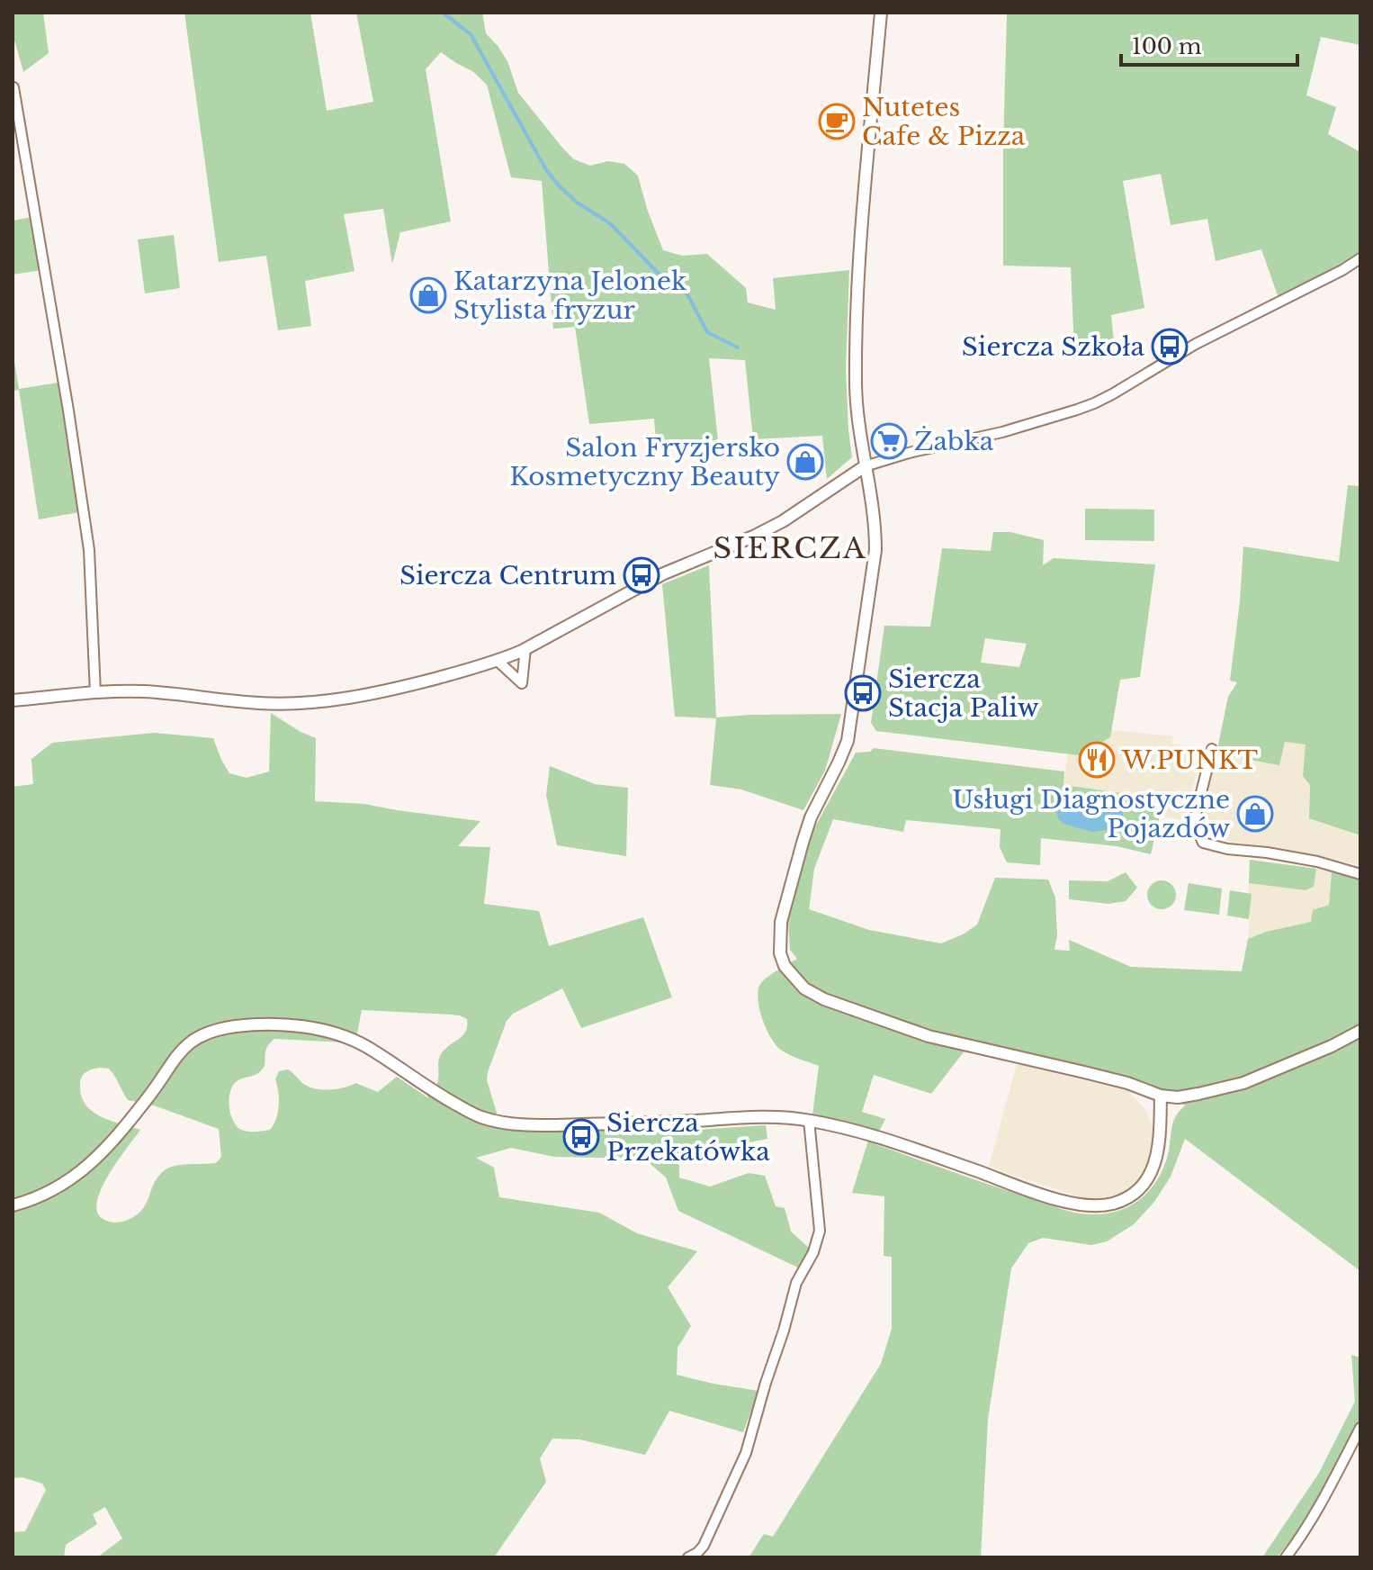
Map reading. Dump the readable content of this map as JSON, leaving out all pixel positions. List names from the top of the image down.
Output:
{
  "districts": ["SIERCZA"],
  "places": {
    "cafe": ["Nutetes Cafe & Pizza"],
    "shop": ["Katarzyna Jelonek Stylista fryzur", "Salon Fryzjersko Kosmetyczny Beauty", "Usługi Diagnostyczne Pojazdów"],
    "bus stop": [
      "Siercza Szkoła",
      "Siercza Centrum",
      "Siercza Stacja Paliw",
      "Siercza Przekatówka"
    ],
    "supermarket": ["Żabka"],
    "restaurant": ["W.PUNKT"]
  },
  "scale_bar": "100 m"
}
